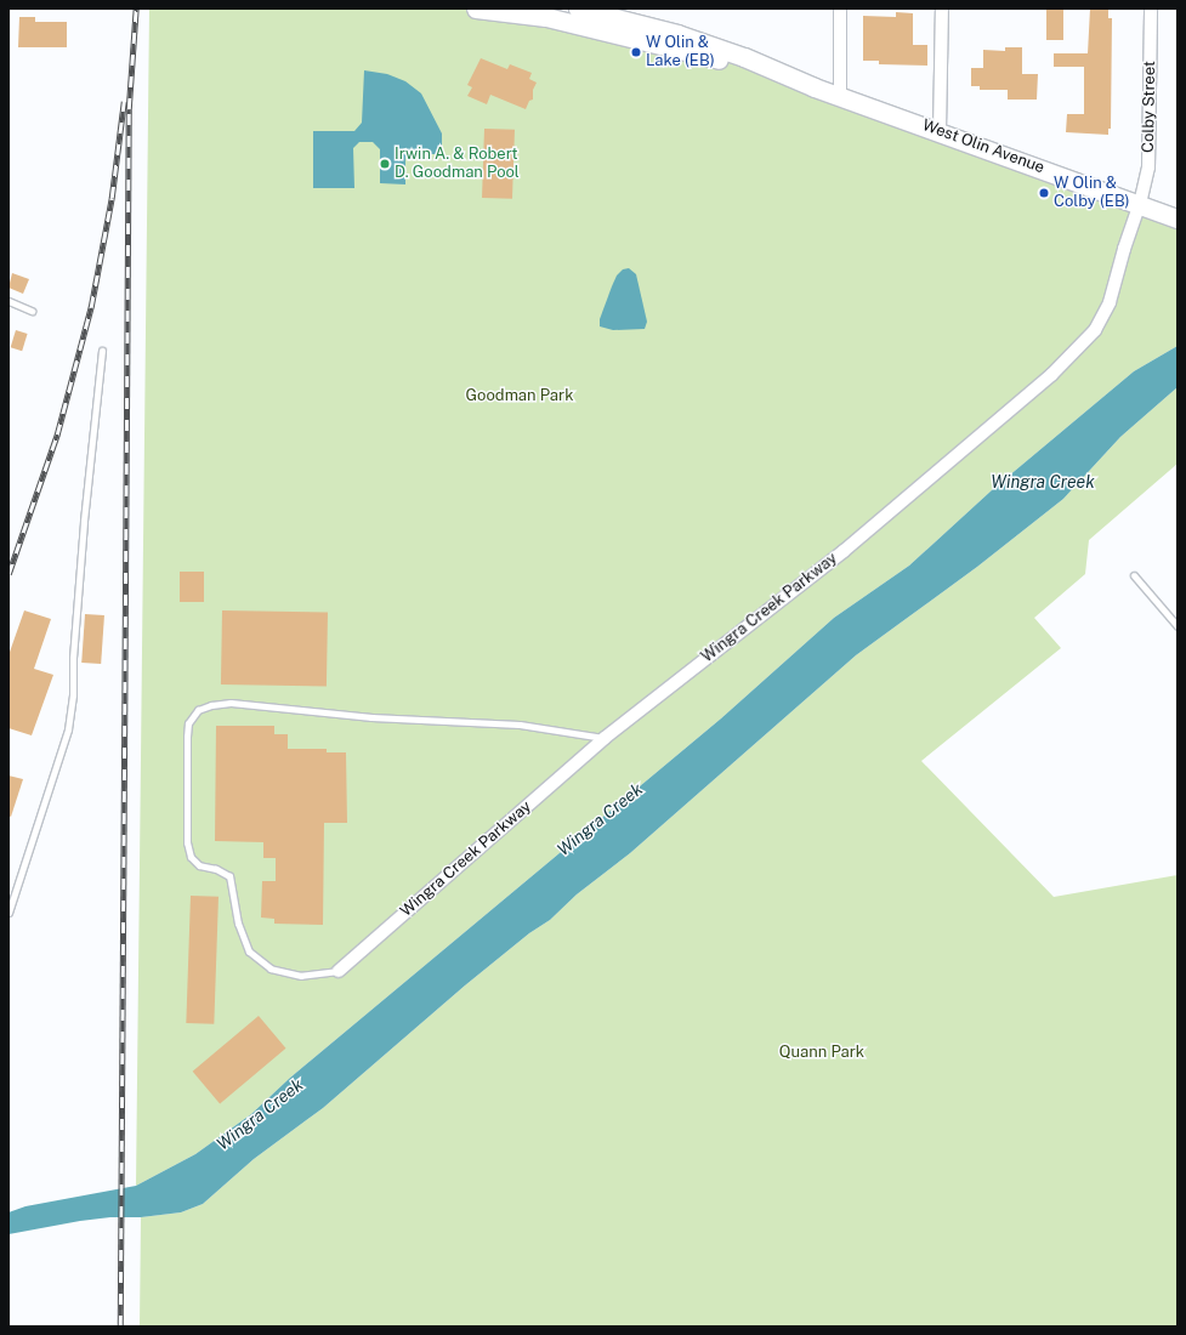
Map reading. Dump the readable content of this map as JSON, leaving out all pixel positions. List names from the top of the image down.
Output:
{
  "streets": {
    "street": ["Colby Street", "West Olin Avenue", "Wingra Creek Parkway"]
  },
  "crossings": [
    ["Colby Street", "West Olin Avenue"],
    ["Colby Street", "Wingra Creek Parkway"],
    ["West Olin Avenue", "Wingra Creek Parkway"]
  ],
  "water": ["Wingra Creek"],
  "parks": ["Goodman Park", "Quann Park"],
  "places": ["W Olin & Lake (EB)", "Irwin A. & Robert D. Goodman Pool", "W Olin & Colby (EB)"]
}
